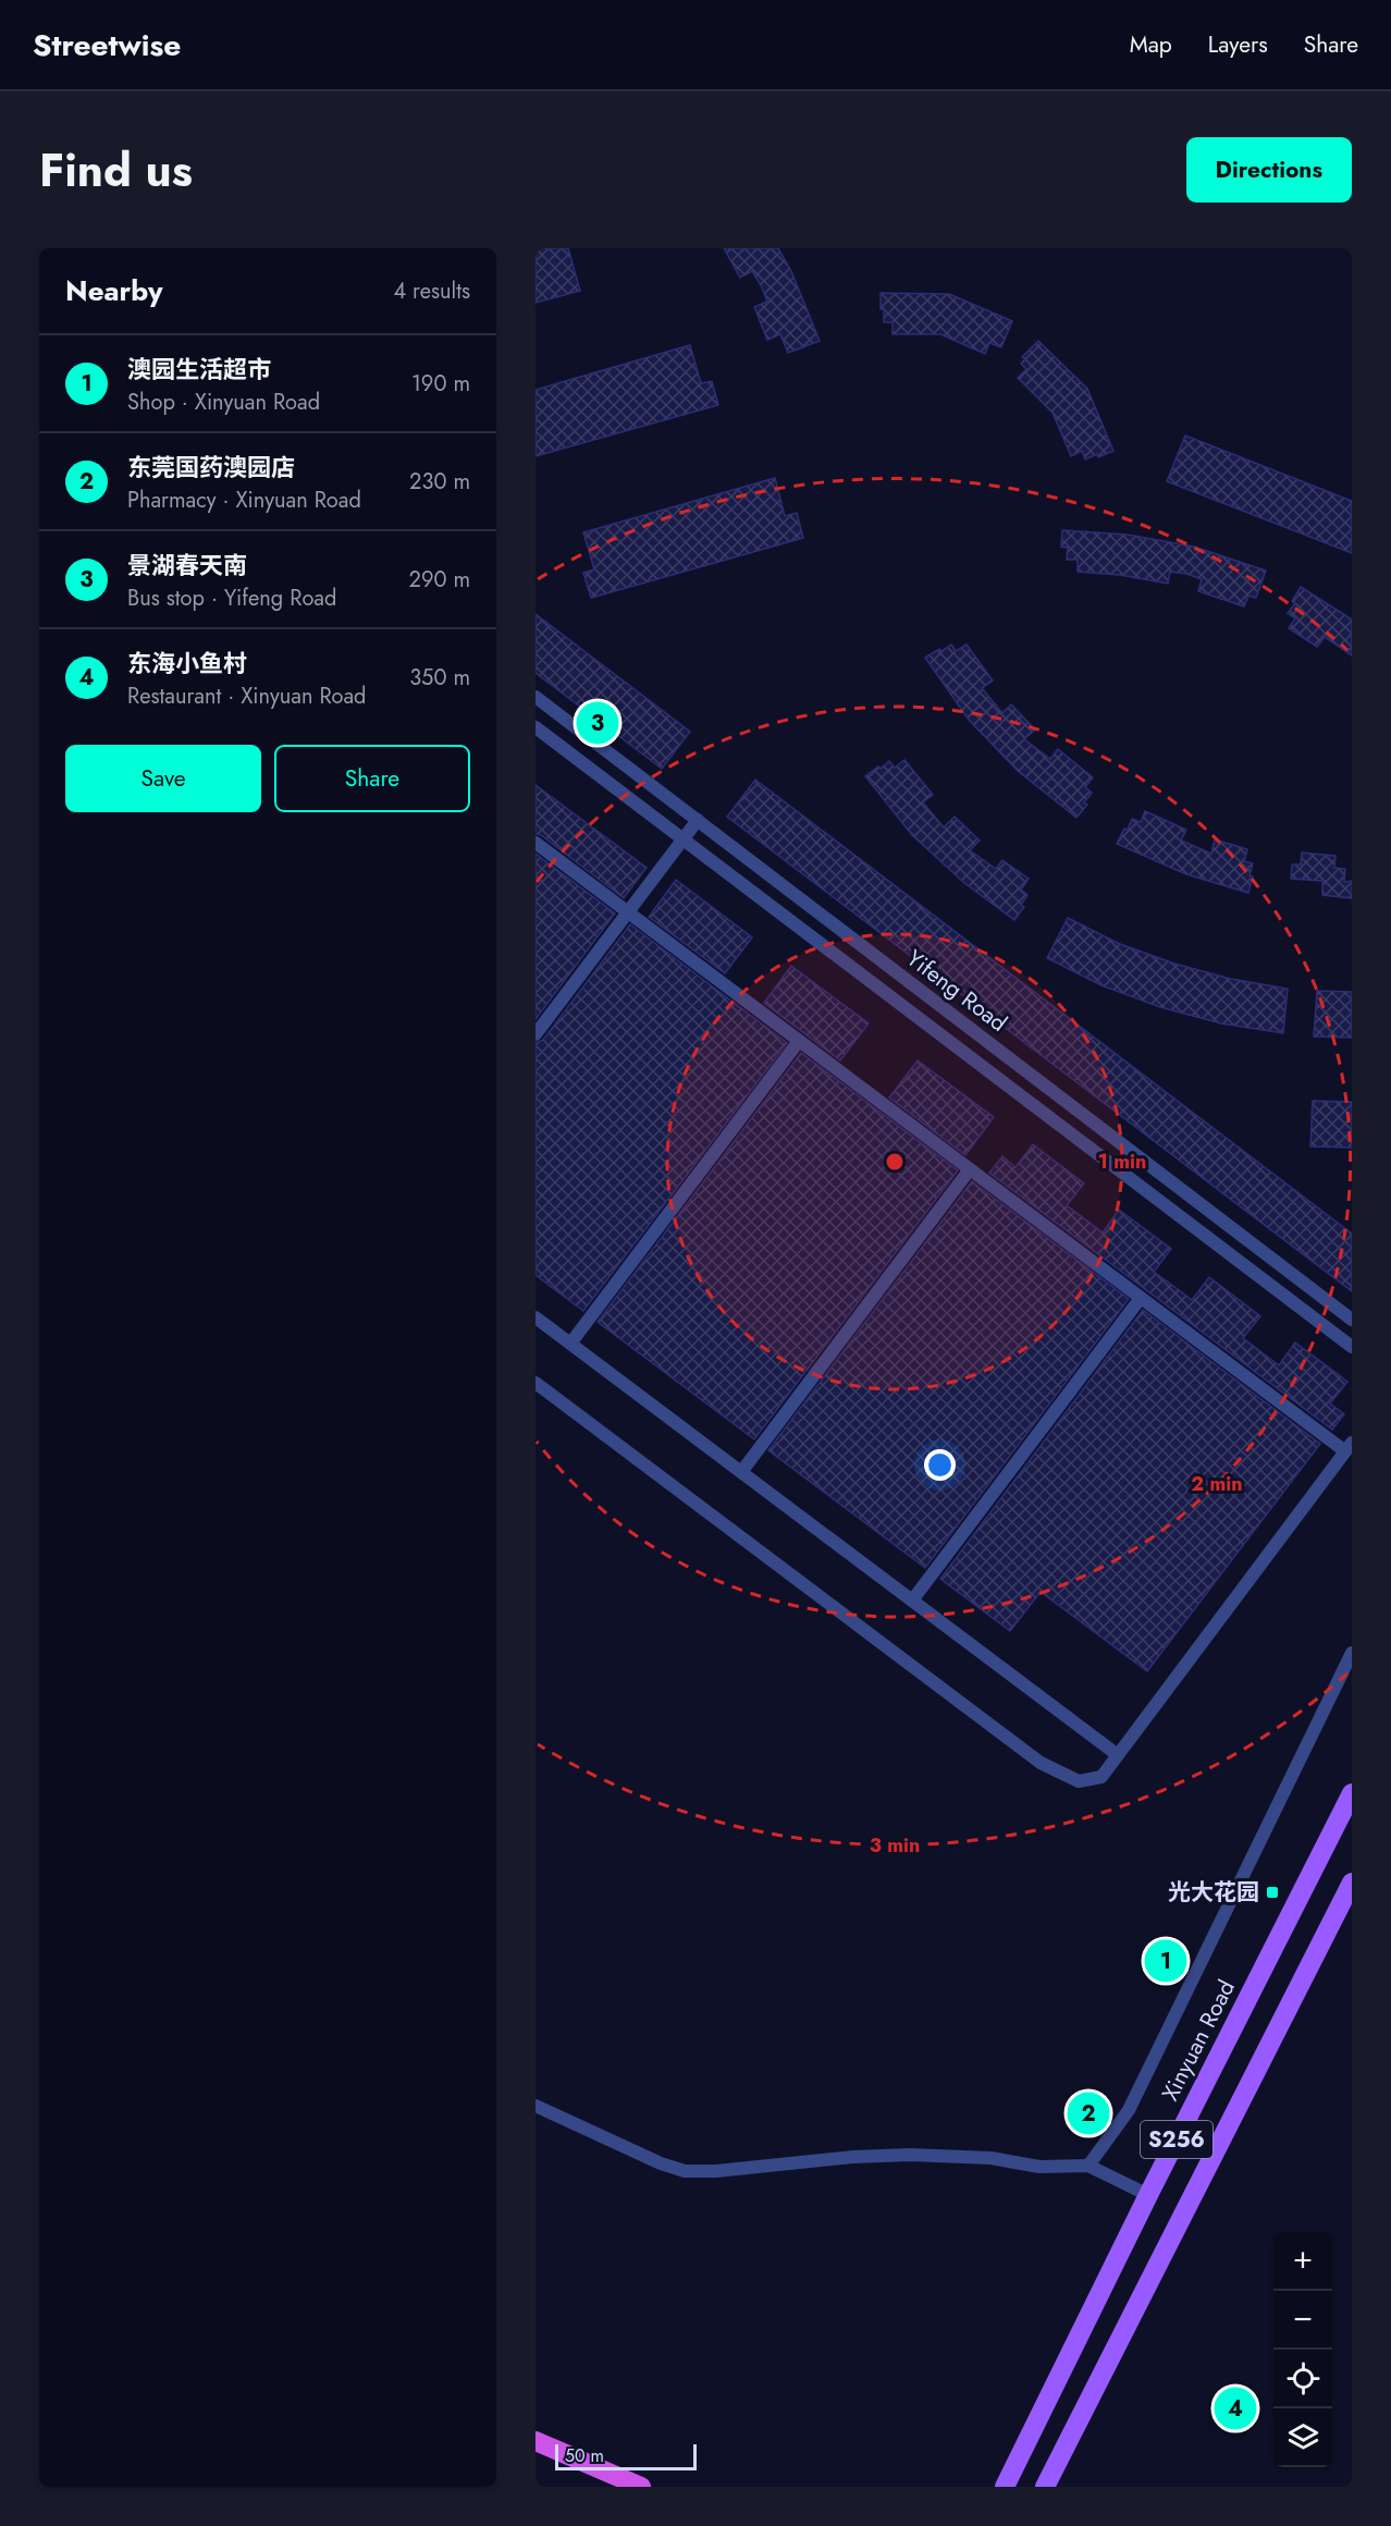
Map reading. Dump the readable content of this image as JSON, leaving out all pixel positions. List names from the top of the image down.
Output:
{
  "streets": {
    "main road": ["Xinyuan Road", "S256"],
    "street": ["Yifeng Road"]
  },
  "places": {
    "transit": ["光大花园"]
  },
  "scale_bar": "50 m",
  "page": {
    "header": "Streetwise",
    "nav": ["Map", "Layers", "Share"],
    "title": "Find us",
    "buttons": [
      "Directions",
      ["Save", "Share"]
    ],
    "heading": ["Nearby", "4 results"],
    "list": [
      {
        "mark": "1",
        "name": "澳园生活超市",
        "note": "Shop · Xinyuan Road",
        "value": "190 m"
      },
      {
        "mark": "2",
        "name": "东莞国药澳园店",
        "note": "Pharmacy · Xinyuan Road",
        "value": "230 m"
      },
      {
        "mark": "3",
        "name": "景湖春天南",
        "note": "Bus stop · Yifeng Road",
        "value": "290 m"
      },
      {
        "mark": "4",
        "name": "东海小鱼村",
        "note": "Restaurant · Xinyuan Road",
        "value": "350 m"
      }
    ],
    "pins": [
      "3",
      "1",
      "2",
      "4"
    ],
    "map_buttons": ["+", "−"],
    "scale": "50 m"
  },
  "rings": ["1 min", "2 min", "3 min"]
}
